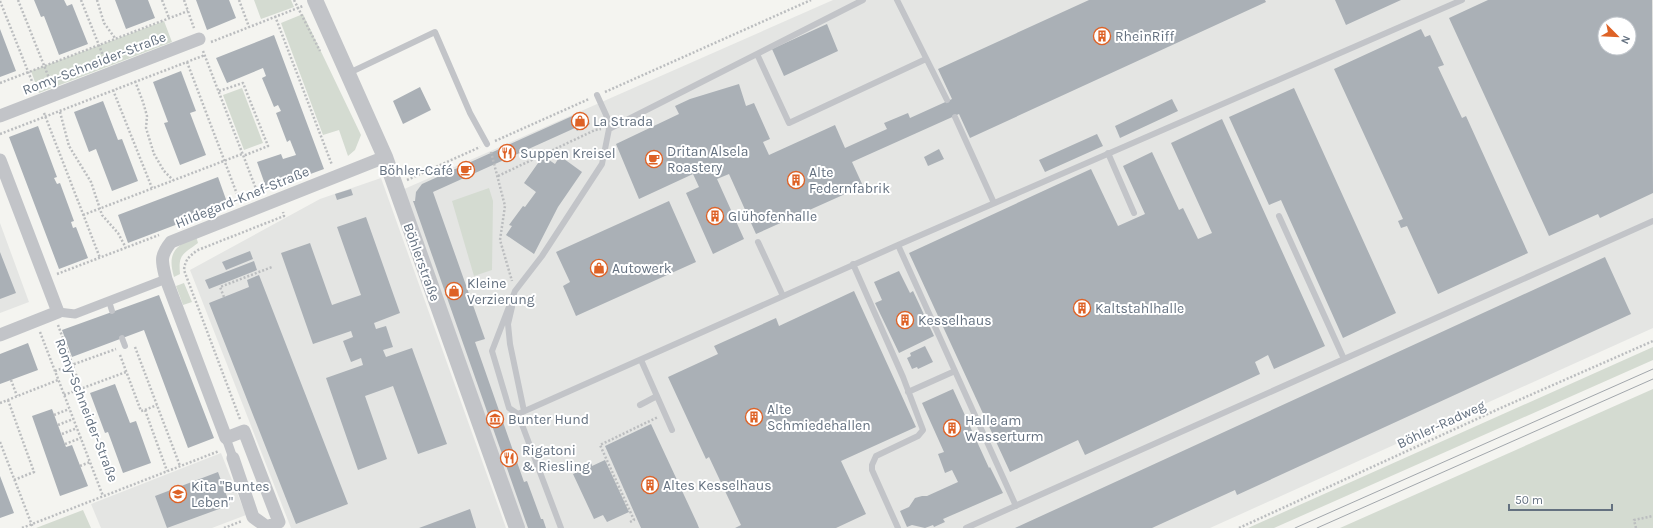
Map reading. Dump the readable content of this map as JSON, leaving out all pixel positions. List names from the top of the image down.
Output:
{
  "streets": {
    "street": ["Romy-Schneider-Straße", "Hildegard-Knef-Straße", "Böhlerstraße"],
    "path": ["Böhler-Radweg"]
  },
  "crossings": [
    ["Hildegard-Knef-Straße", "Böhlerstraße"]
  ],
  "places": {
    "building": [
      "RheinRiff",
      "Alte Federnfabrik",
      "Glühofenhalle",
      "Kaltstahlhalle",
      "Kesselhaus",
      "Alte Schmiedehallen",
      "Halle am Wasserturm",
      "Altes Kesselhaus"
    ],
    "shop": ["La Strada", "Autowerk", "Kleine Verzierung"],
    "restaurant": ["Suppen Kreisel", "Rigatoni & Riesling"],
    "cafe": ["Dritan Alsela Roastery", "Böhler-Café"],
    "museum": ["Bunter Hund"],
    "school or university": ["Kita \"Buntes Leben\""]
  },
  "scale_bar": "50 m",
  "north": "bottom right"
}
